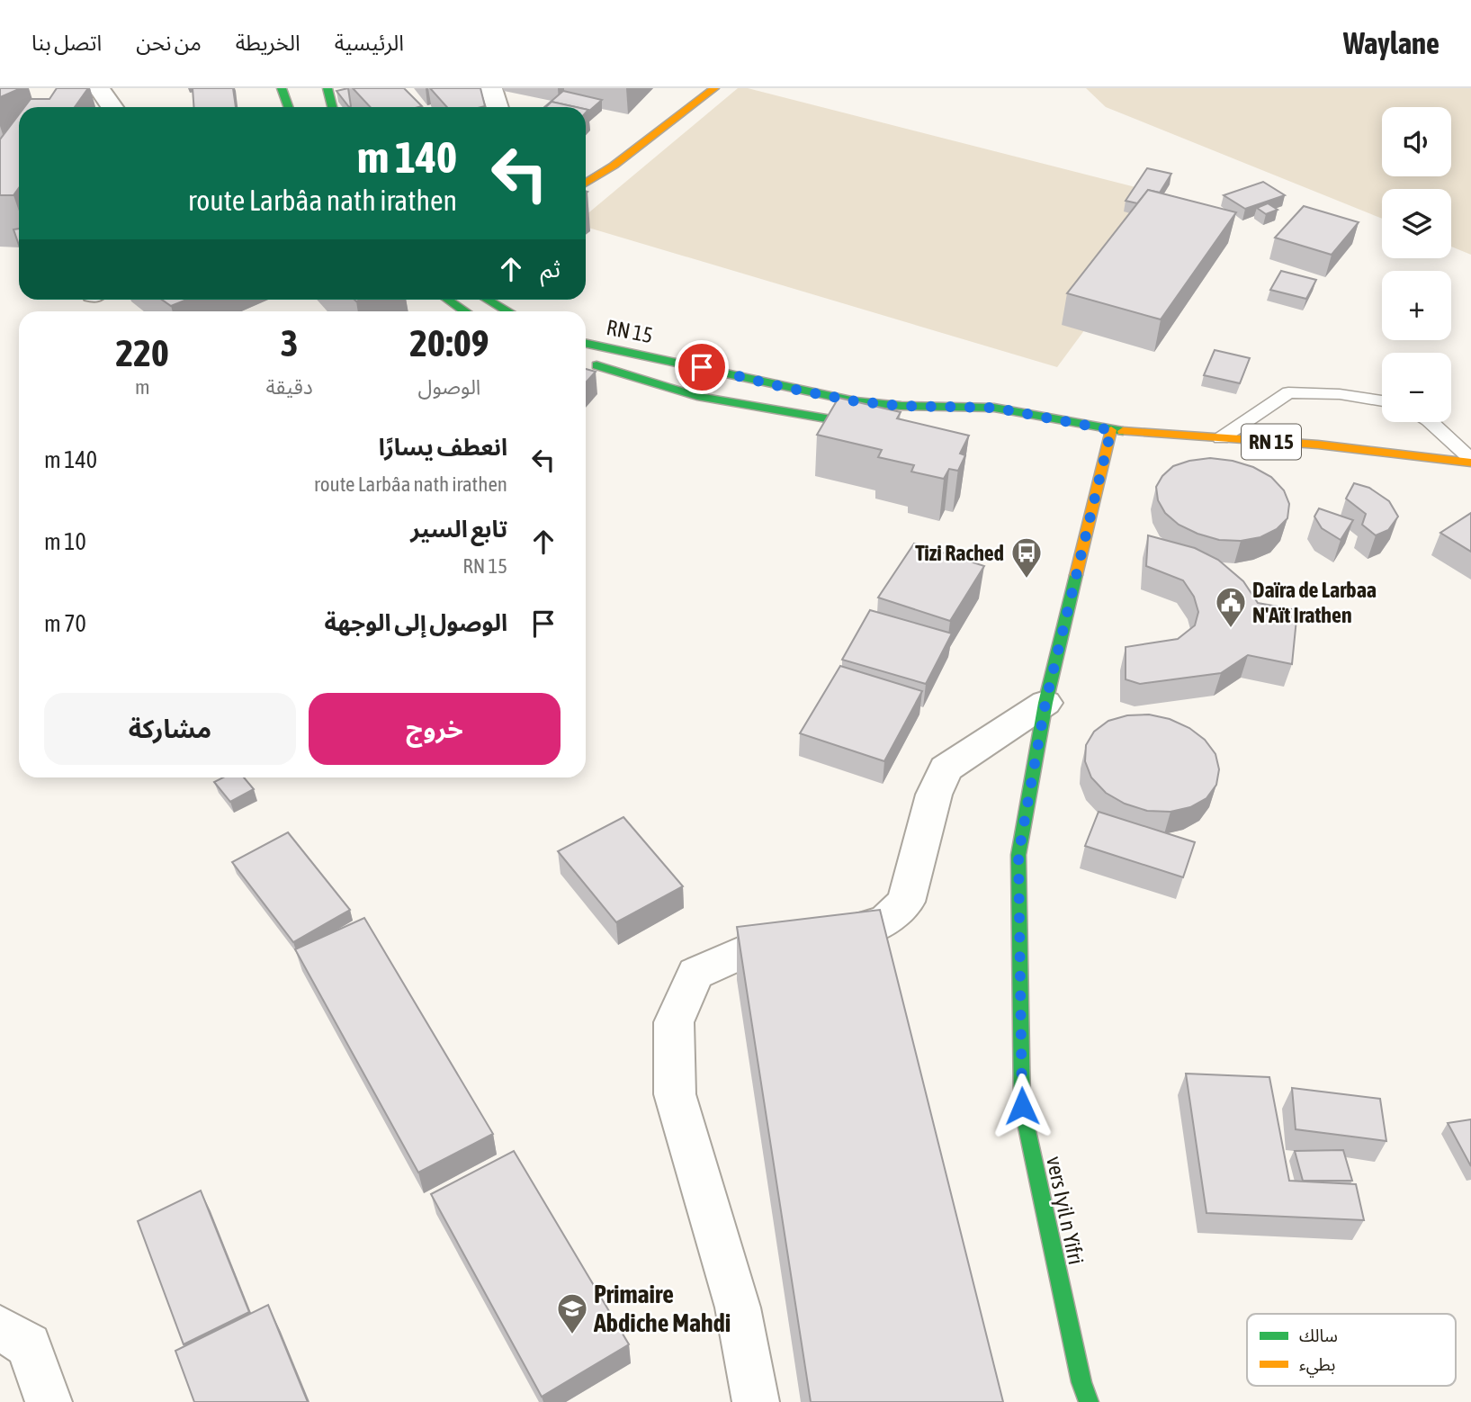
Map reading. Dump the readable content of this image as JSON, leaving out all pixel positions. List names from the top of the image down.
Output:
{
  "streets": {
    "main road": ["RN 15", "vers Iγil n Yifri"]
  },
  "crossings": [
    ["RN 15", "vers Iγil n Yifri"]
  ],
  "places": {
    "bus stop": ["Tizi Rached"],
    "public building": ["Daïra de Larbaa N'Aït Irathen"],
    "school or university": ["Primaire Abdiche Mahdi"]
  },
  "legend": ["سالك", "بطيء"],
  "page": {
    "header": "Waylane",
    "nav": [
      "الرئيسية",
      "الخريطة",
      "من نحن",
      "اتصل بنا"
    ],
    "map_buttons": ["+", "−"],
    "turn": ["140 m", "route Larbâa nath irathen"],
    "then": "ثم",
    "eta": [
      "20:09",
      "الوصول",
      "3",
      "دقيقة",
      "220",
      "m"
    ],
    "list": [
      {
        "name": "انعطف يسارًا",
        "note": "route Larbâa nath irathen",
        "value": "140 m"
      },
      {
        "name": "تابع السير",
        "note": "RN 15",
        "value": "10 m"
      },
      {
        "name": "الوصول إلى الوجهة",
        "value": "70 m"
      }
    ],
    "buttons": ["خروج", "مشاركة"]
  }
}
